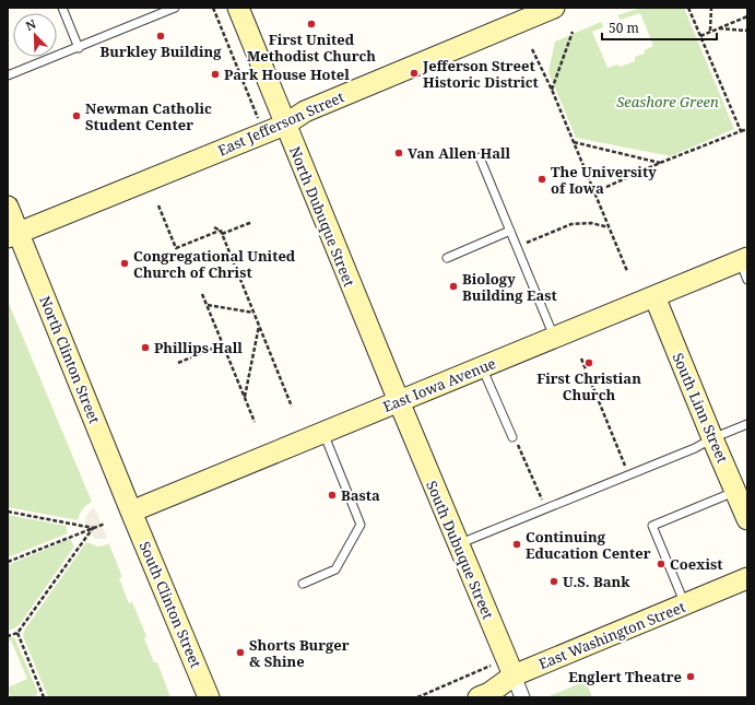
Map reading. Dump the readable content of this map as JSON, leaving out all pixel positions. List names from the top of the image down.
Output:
{
  "streets": {
    "street": [
      "East Jefferson Street",
      "North Dubuque Street",
      "North Clinton Street",
      "East Iowa Avenue",
      "South Linn Street",
      "South Dubuque Street",
      "South Clinton Street",
      "East Washington Street"
    ]
  },
  "crossings": [
    ["East Jefferson Street", "North Dubuque Street"],
    ["East Jefferson Street", "North Clinton Street"],
    ["North Dubuque Street", "East Iowa Avenue"],
    ["North Dubuque Street", "South Dubuque Street"],
    ["North Clinton Street", "East Iowa Avenue"],
    ["North Clinton Street", "South Clinton Street"],
    ["East Iowa Avenue", "South Linn Street"],
    ["East Iowa Avenue", "South Dubuque Street"],
    ["East Iowa Avenue", "South Clinton Street"],
    ["South Dubuque Street", "East Washington Street"]
  ],
  "parks": ["Seashore Green"],
  "places": [
    "First United Methodist Church",
    "Burkley Building",
    "Jefferson Street Historic District",
    "Park House Hotel",
    "Newman Catholic Student Center",
    "Van Allen Hall",
    "The University of Iowa",
    "Congregational United Church of Christ",
    "Biology Building East",
    "Phillips Hall",
    "First Christian Church",
    "Basta",
    "Continuing Education Center",
    "Coexist",
    "U.S. Bank",
    "Shorts Burger & Shine",
    "Englert Theatre"
  ],
  "scale_bar": "50 m",
  "north": "top left"
}
